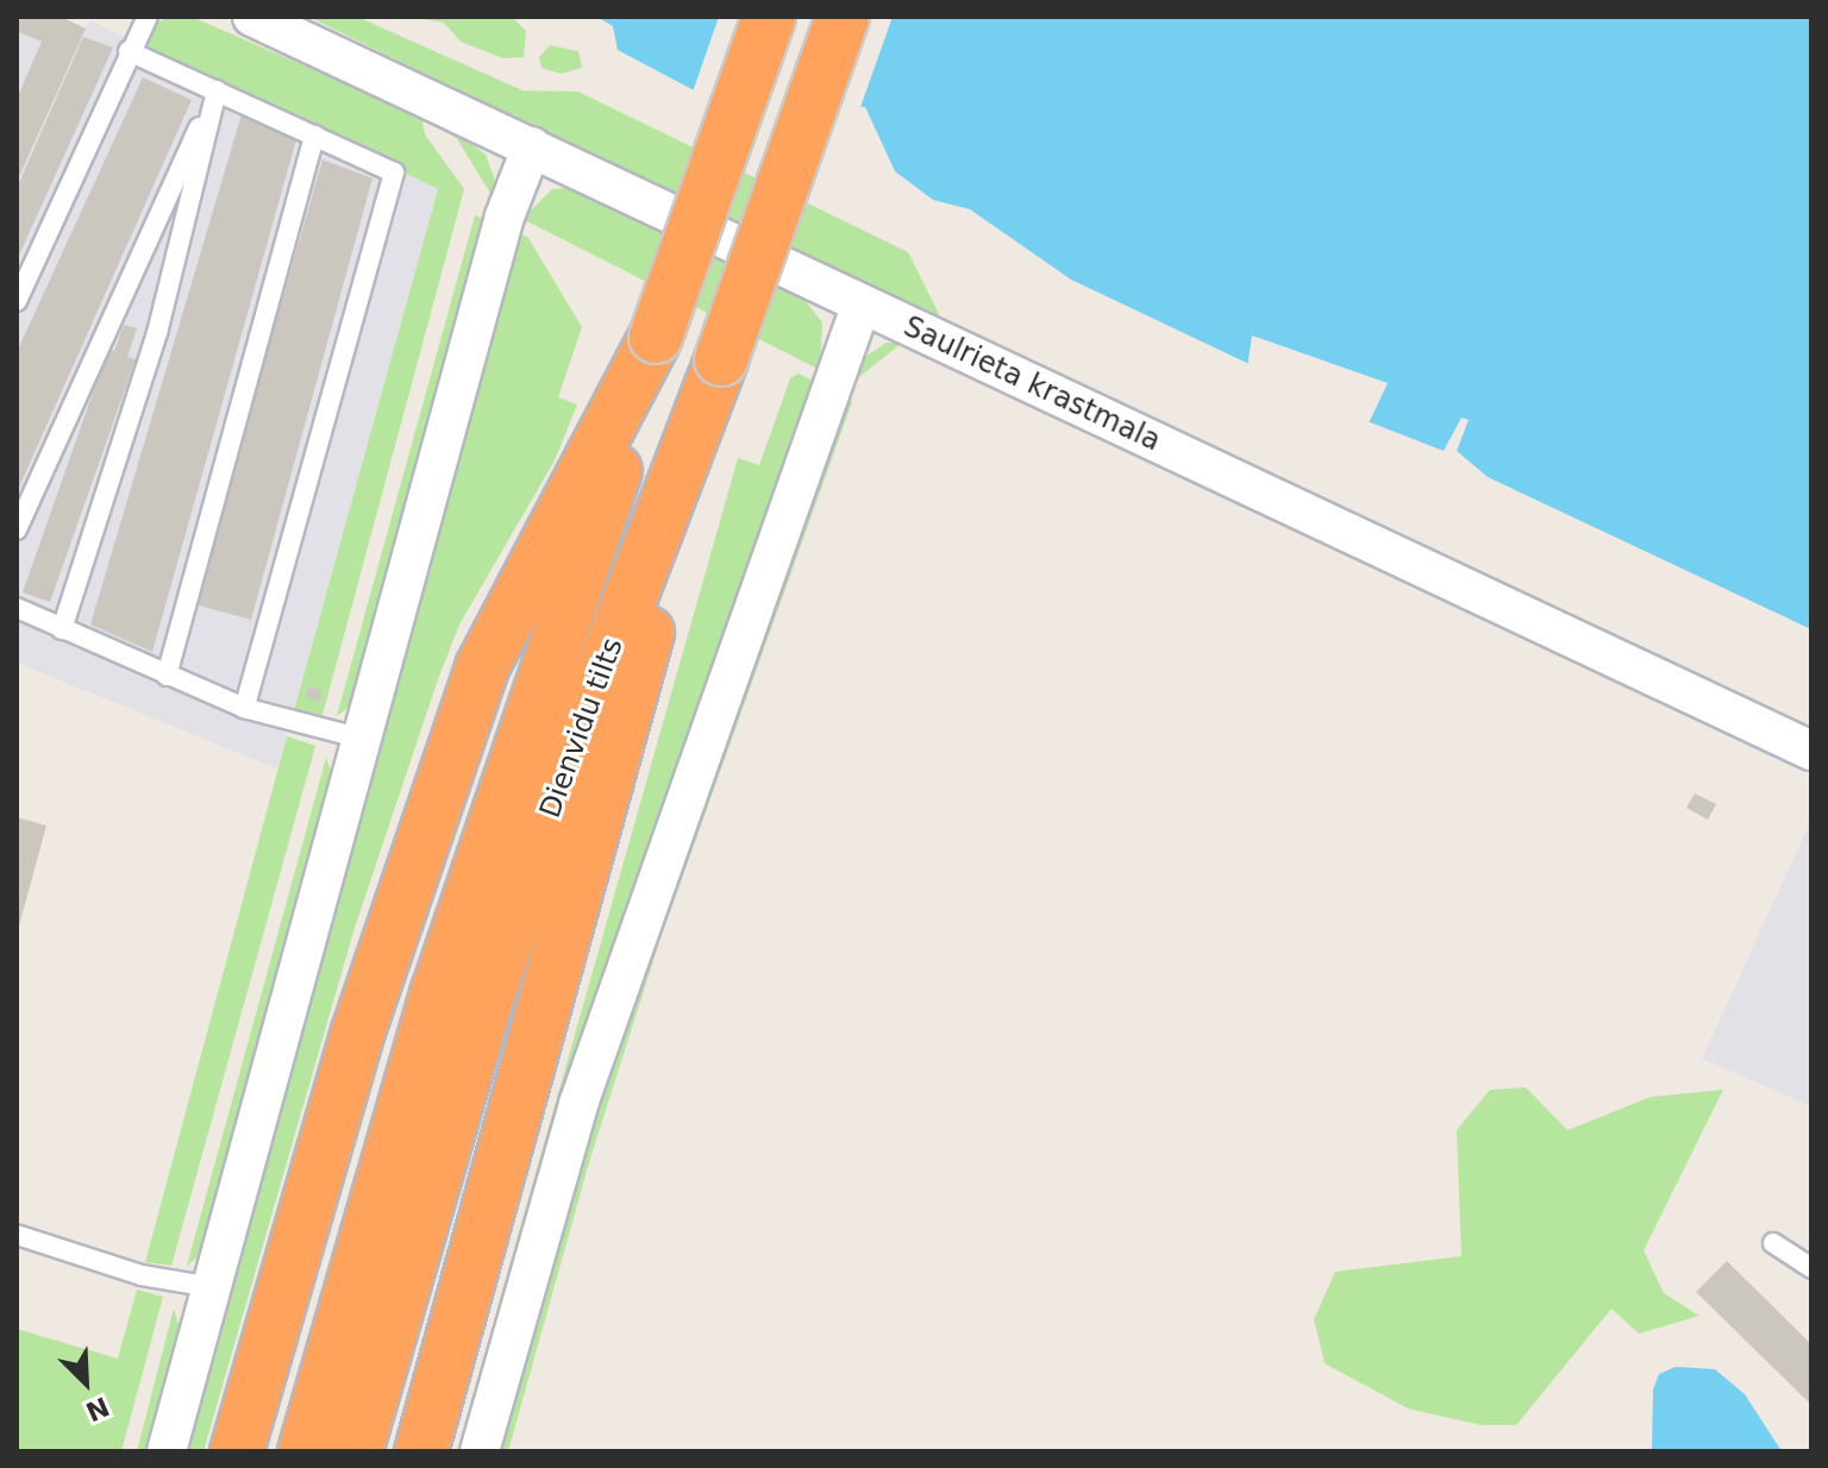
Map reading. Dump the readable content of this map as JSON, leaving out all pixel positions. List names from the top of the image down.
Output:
{
  "streets": {
    "highway": ["Dienvidu tilts"],
    "street": ["Saulrieta krastmala"]
  },
  "north": "bottom right"
}
